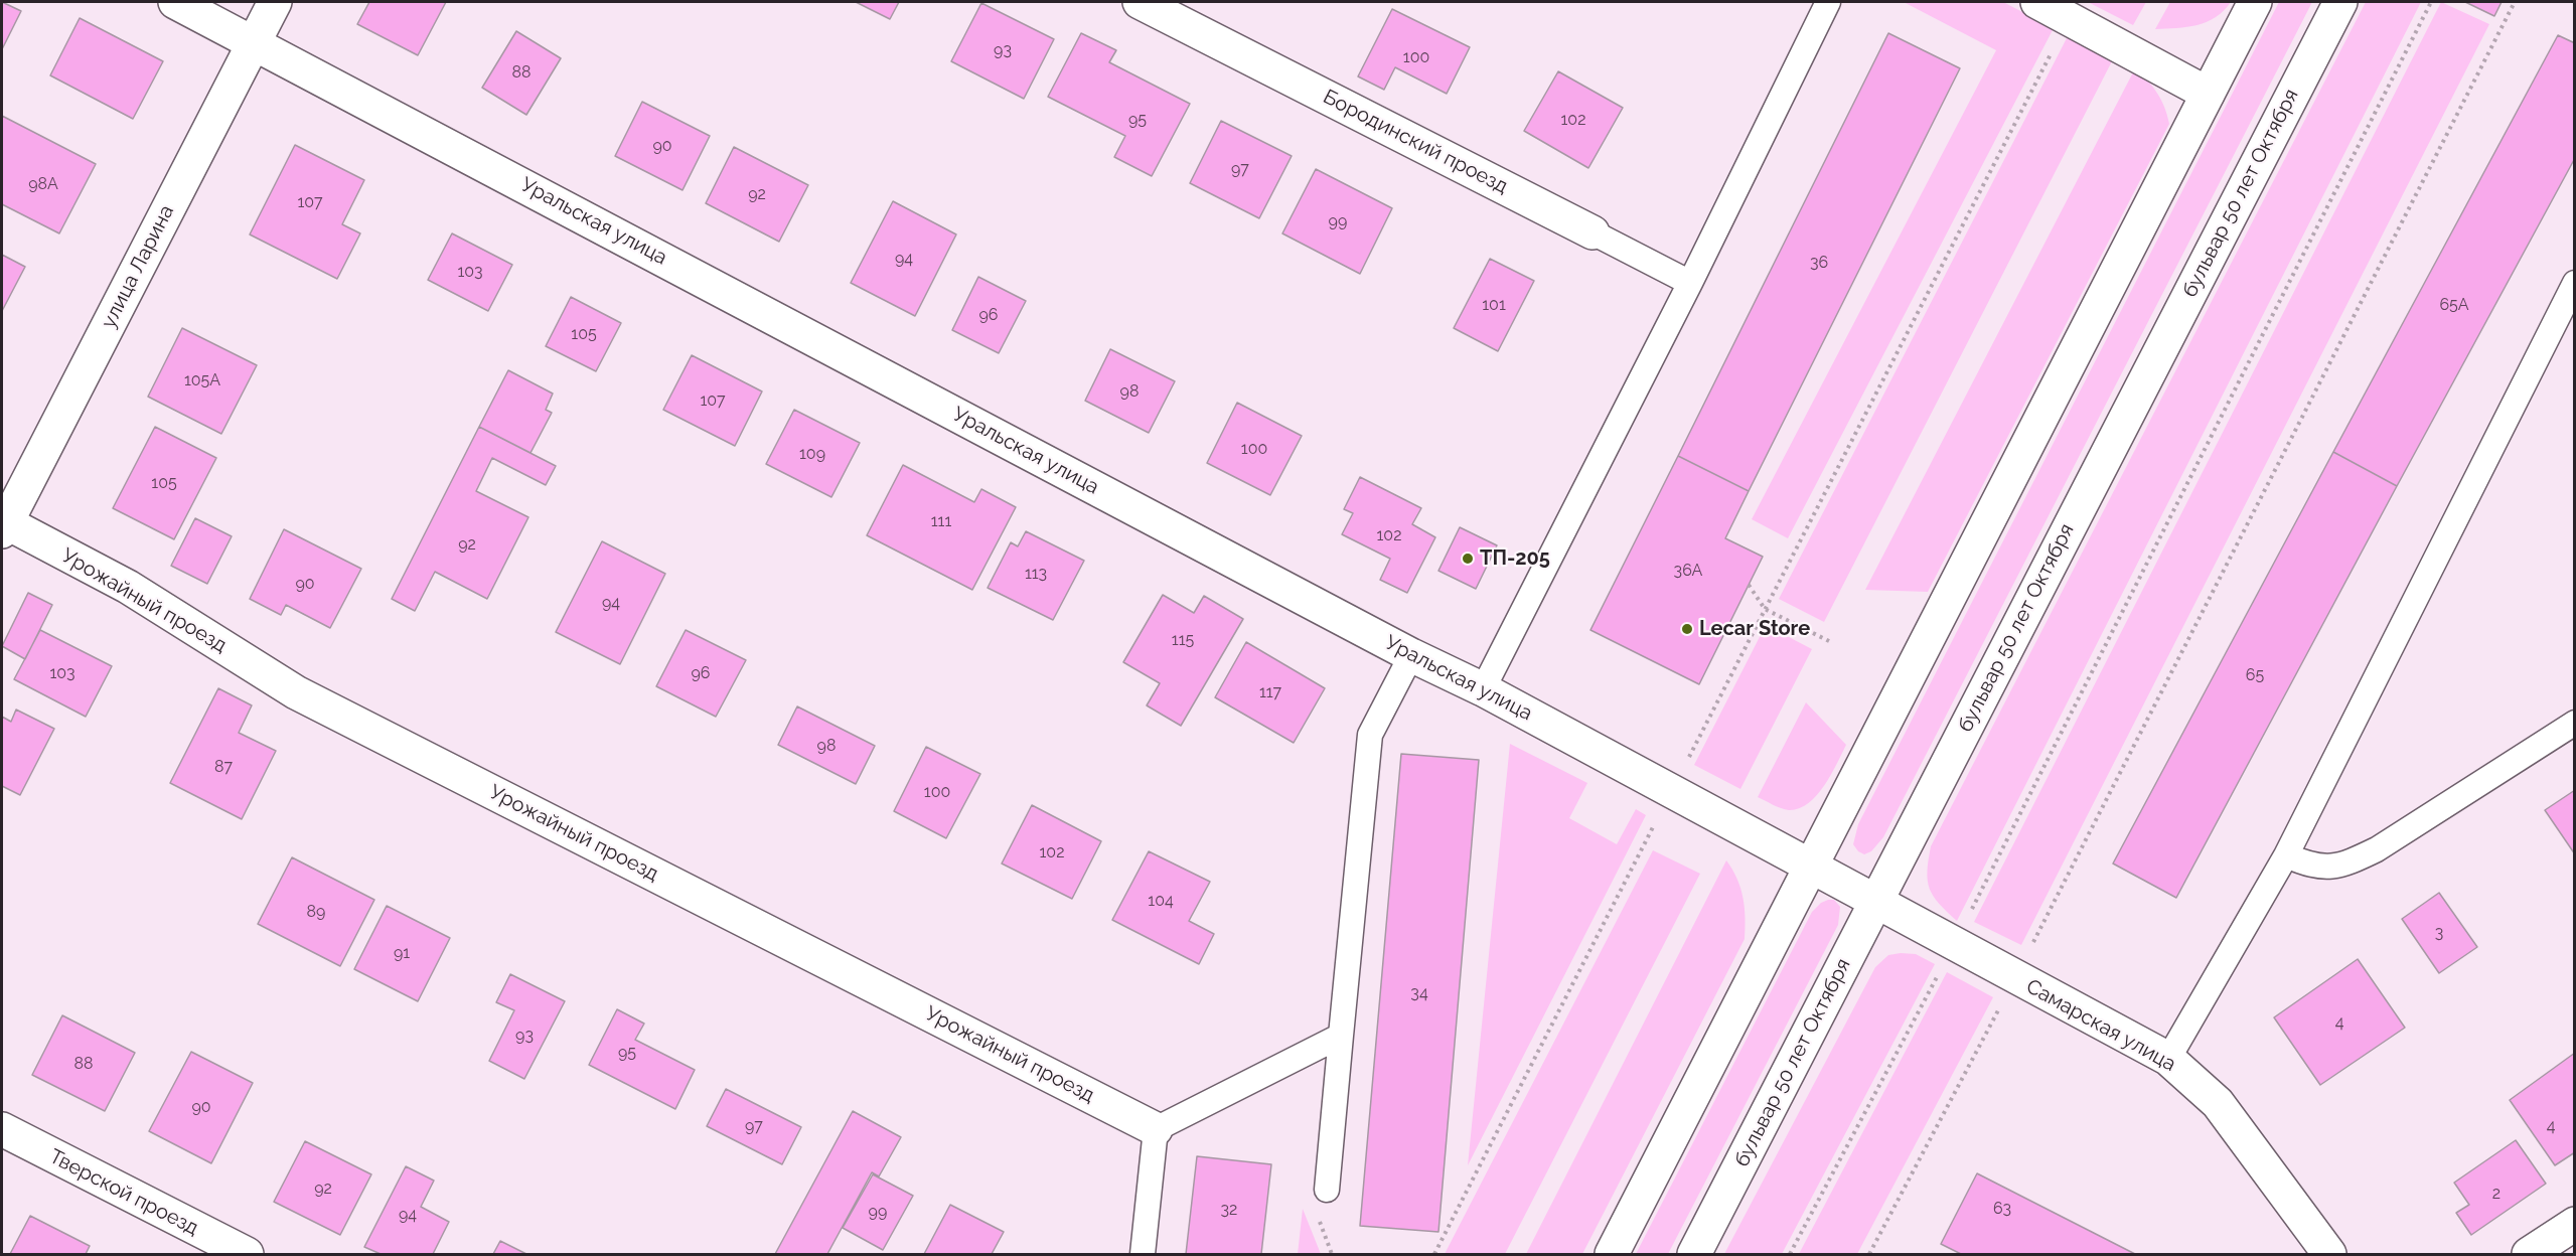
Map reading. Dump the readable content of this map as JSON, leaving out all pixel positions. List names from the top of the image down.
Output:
{
  "streets": {
    "street": [
      "Бородинский проезд",
      "бульвар 50 лет Октября",
      "Уральская улица",
      "улица Ларина",
      "Урожайный проезд",
      "Самарская улица",
      "Тверской проезд"
    ]
  },
  "crossings": [
    ["бульвар 50 лет Октября", "Уральская улица"],
    ["бульвар 50 лет Октября", "Самарская улица"],
    ["Уральская улица", "улица Ларина"],
    ["Уральская улица", "Самарская улица"],
    ["улица Ларина", "Урожайный проезд"]
  ],
  "places": ["ТП-205", "Lecar Store"],
  "house_numbers": [
    "93",
    "100",
    "88",
    "95",
    "102",
    "90",
    "97",
    "98А",
    "92",
    "107",
    "99",
    "94",
    "36",
    "103",
    "101",
    "65А",
    "96",
    "105",
    "105А",
    "98",
    "107",
    "100",
    "109",
    "105",
    "111",
    "102",
    "92",
    "36А",
    "113",
    "90",
    "94",
    "115",
    "103",
    "96",
    "65",
    "117",
    "98",
    "87",
    "100",
    "102",
    "104",
    "89",
    "3",
    "91",
    "34",
    "4",
    "93",
    "95",
    "88",
    "90",
    "97",
    "4",
    "92",
    "2",
    "63",
    "32",
    "99",
    "94"
  ]
}
